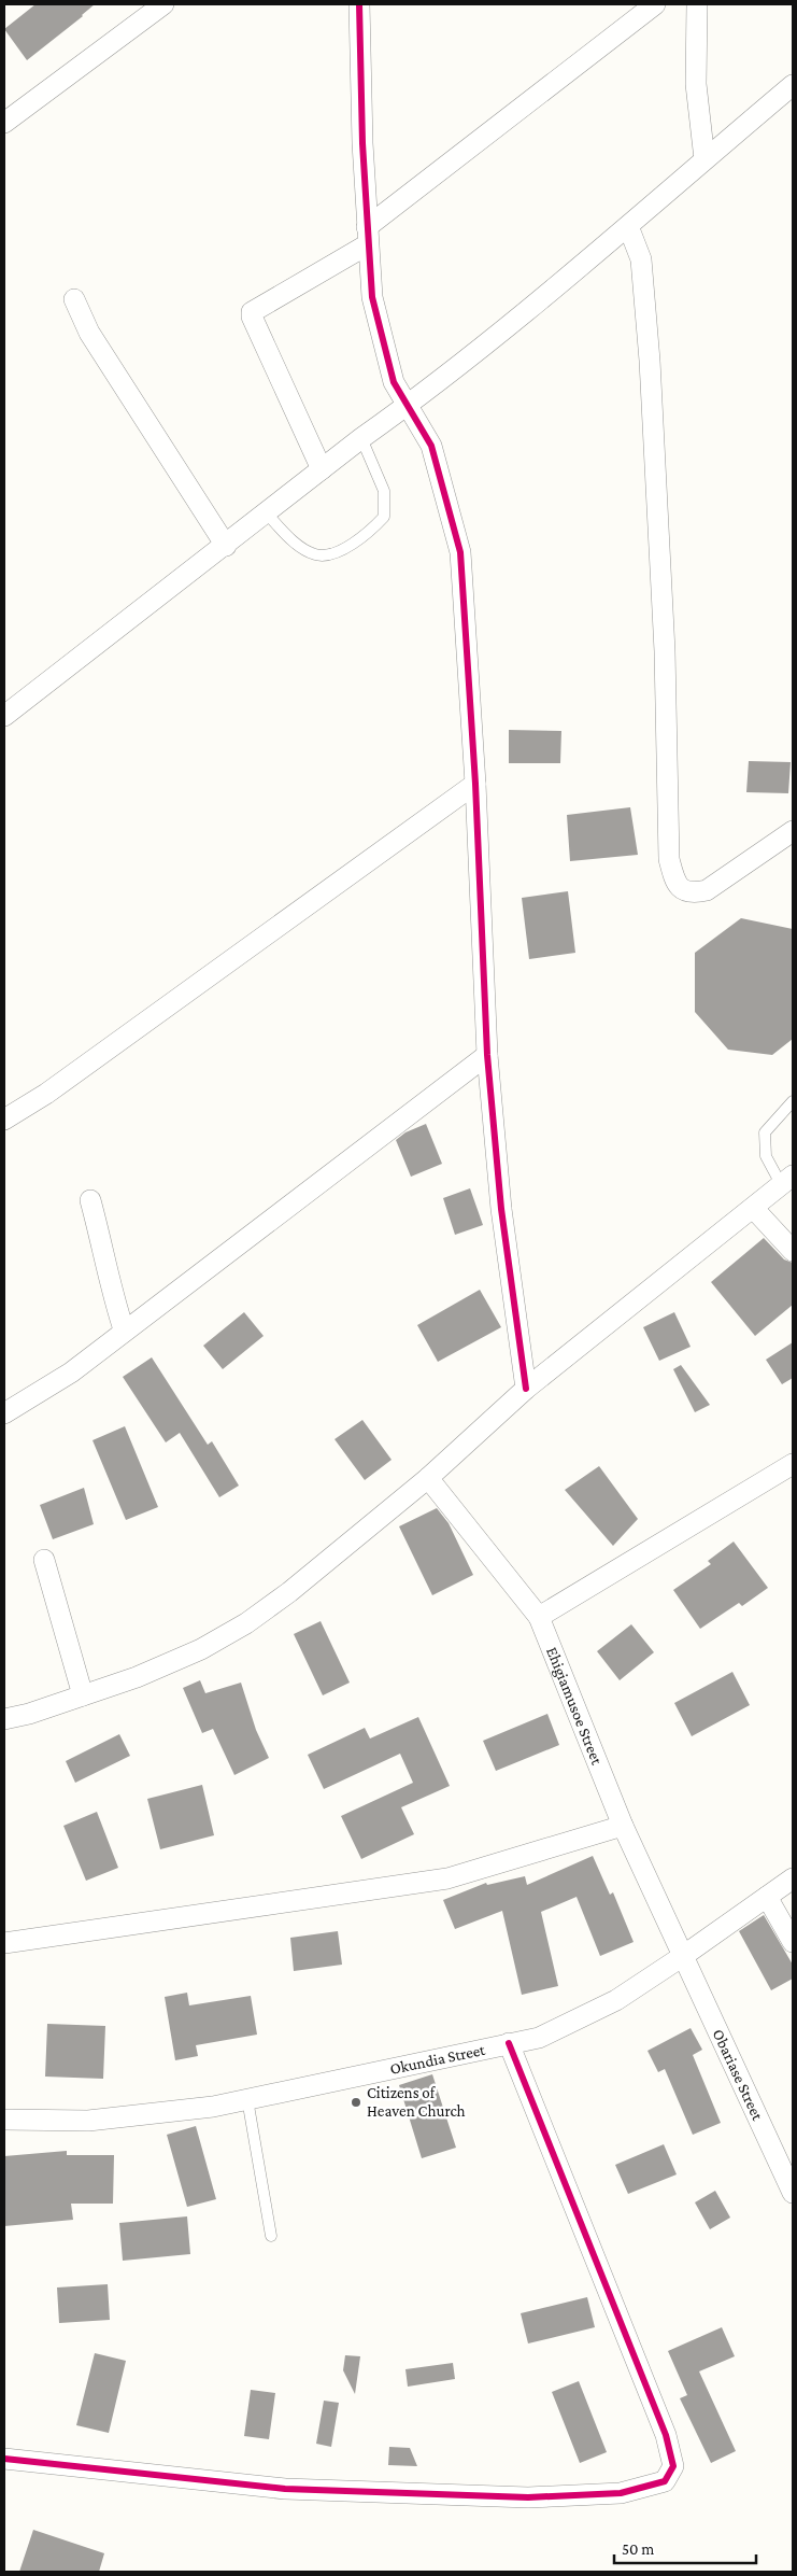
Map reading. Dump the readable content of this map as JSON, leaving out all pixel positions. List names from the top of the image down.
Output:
{
  "streets": {
    "street": ["Ehigiamusoe Street", "Okundia Street", "Obariase Street"]
  },
  "crossings": [
    ["Ehigiamusoe Street", "Okundia Street"],
    ["Ehigiamusoe Street", "Obariase Street"],
    ["Okundia Street", "Obariase Street"]
  ],
  "places": ["Citizens of Heaven Church"],
  "scale_bar": "50 m"
}
